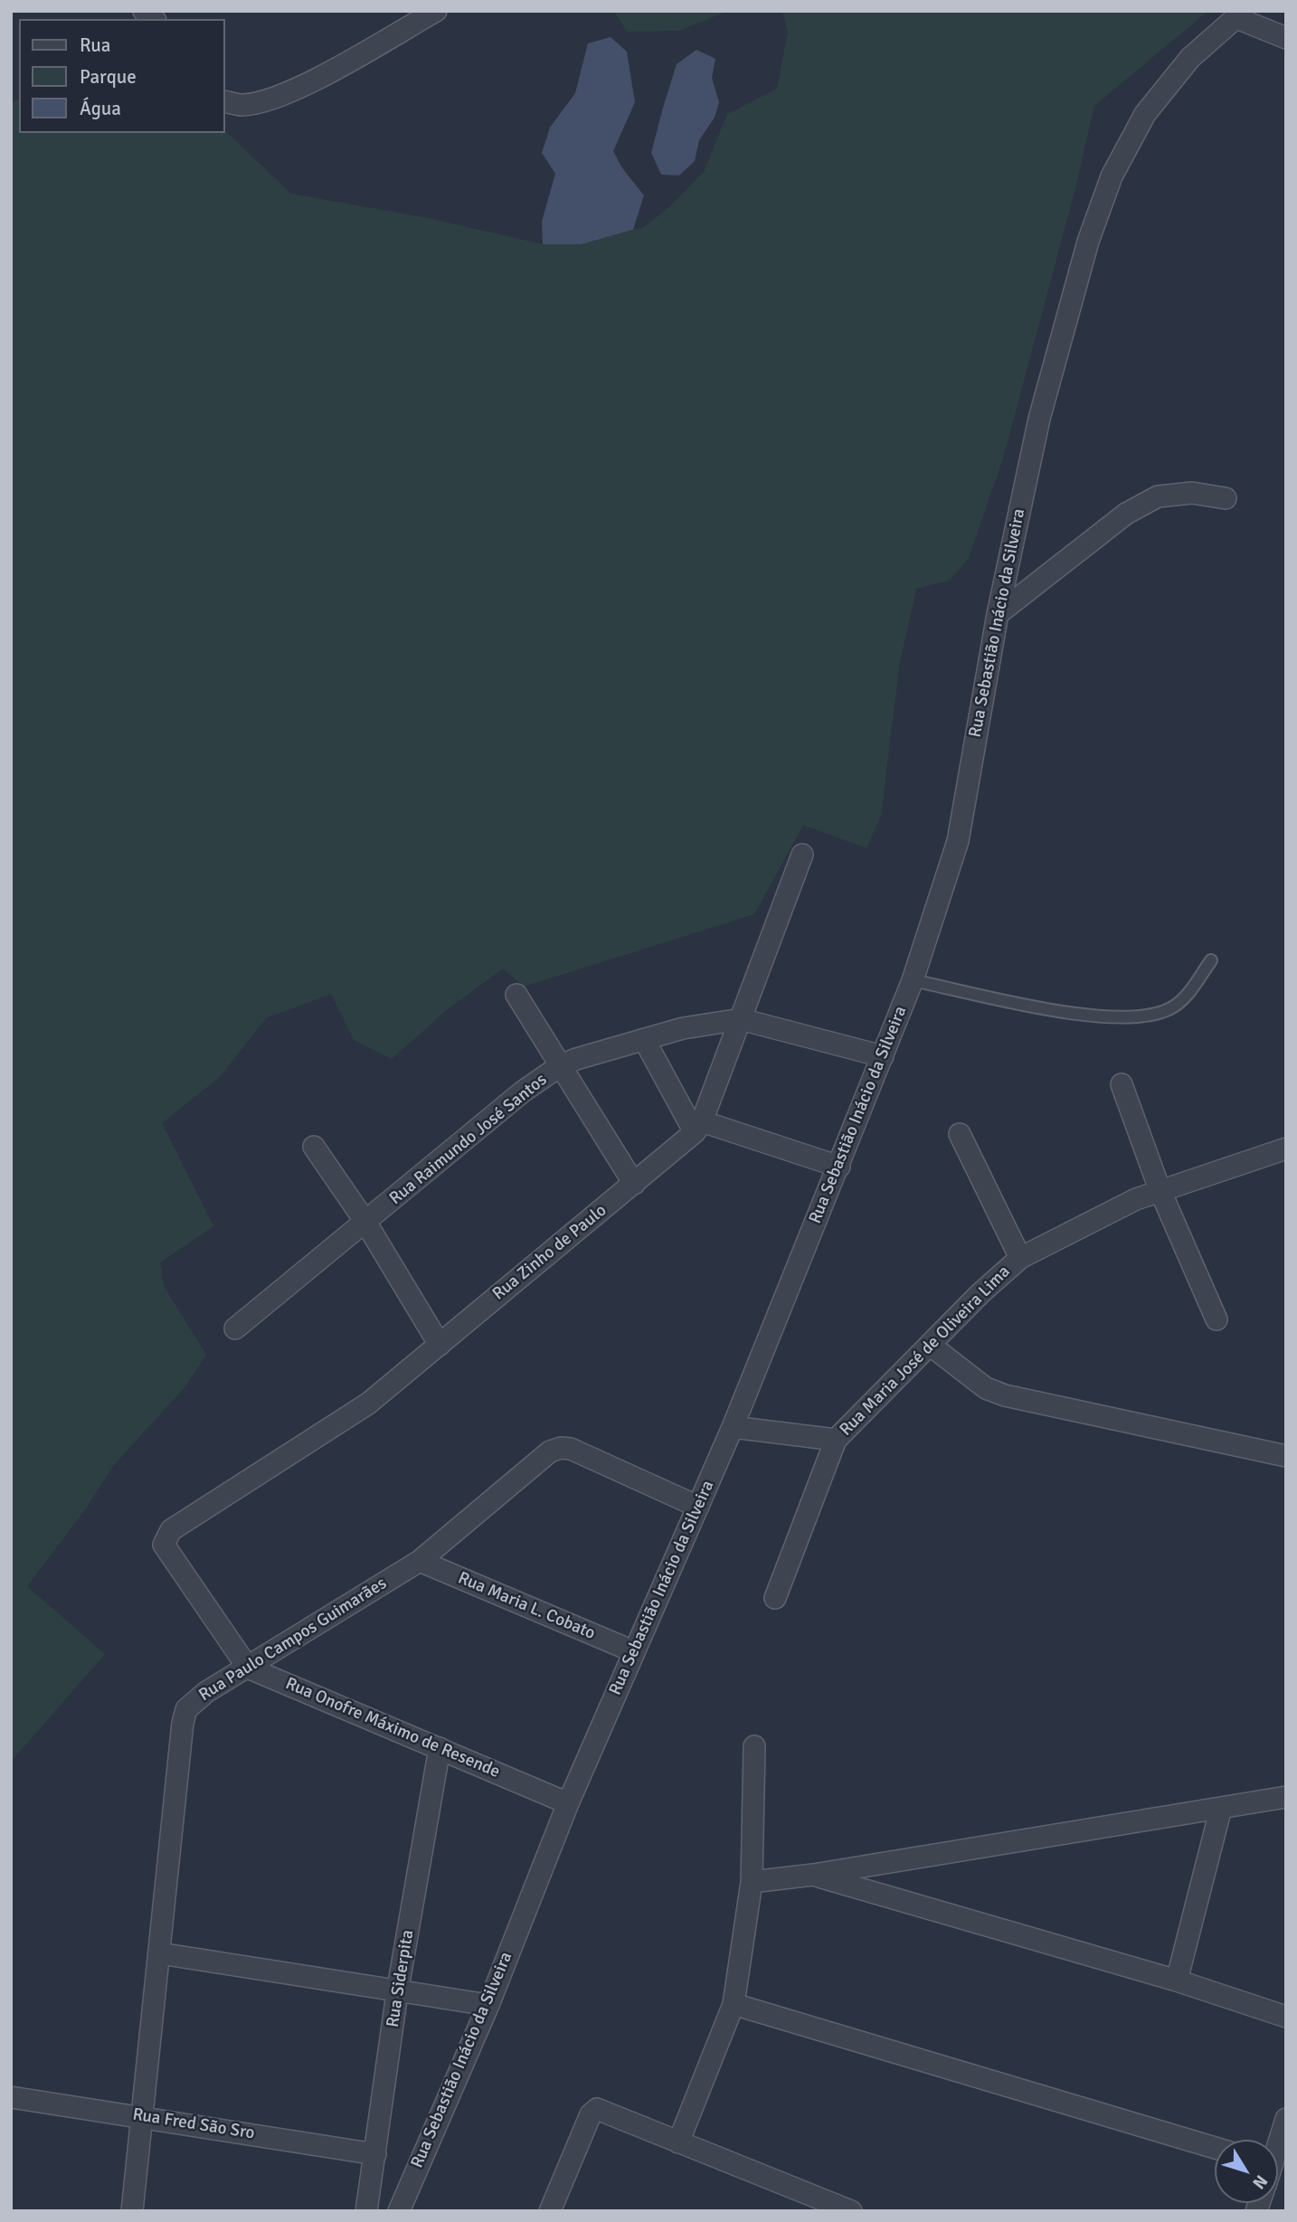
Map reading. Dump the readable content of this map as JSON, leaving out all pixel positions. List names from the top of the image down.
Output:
{
  "streets": {
    "street": [
      "Rua Sebastião Inácio da Silveira",
      "Rua Raimundo José Santos",
      "Rua Zinho de Paulo",
      "Rua Maria José de Oliveira Lima",
      "Rua Maria L. Cobato",
      "Rua Paulo Campos Guimarães",
      "Rua Onofre Máximo de Resende",
      "Rua Siderpita",
      "Rua Fred São Sro"
    ]
  },
  "crossings": [
    ["Rua Sebastião Inácio da Silveira", "Rua Raimundo José Santos"],
    ["Rua Sebastião Inácio da Silveira", "Rua Maria José de Oliveira Lima"],
    ["Rua Sebastião Inácio da Silveira", "Rua Maria L. Cobato"],
    ["Rua Sebastião Inácio da Silveira", "Rua Paulo Campos Guimarães"],
    ["Rua Sebastião Inácio da Silveira", "Rua Onofre Máximo de Resende"],
    ["Rua Raimundo José Santos", "Rua Zinho de Paulo"],
    ["Rua Zinho de Paulo", "Rua Paulo Campos Guimarães"],
    ["Rua Zinho de Paulo", "Rua Onofre Máximo de Resende"],
    ["Rua Maria L. Cobato", "Rua Paulo Campos Guimarães"],
    ["Rua Paulo Campos Guimarães", "Rua Onofre Máximo de Resende"],
    ["Rua Paulo Campos Guimarães", "Rua Fred São Sro"],
    ["Rua Onofre Máximo de Resende", "Rua Siderpita"],
    ["Rua Siderpita", "Rua Fred São Sro"]
  ],
  "legend": ["Rua", "Parque", "Água"],
  "north": "bottom right"
}
